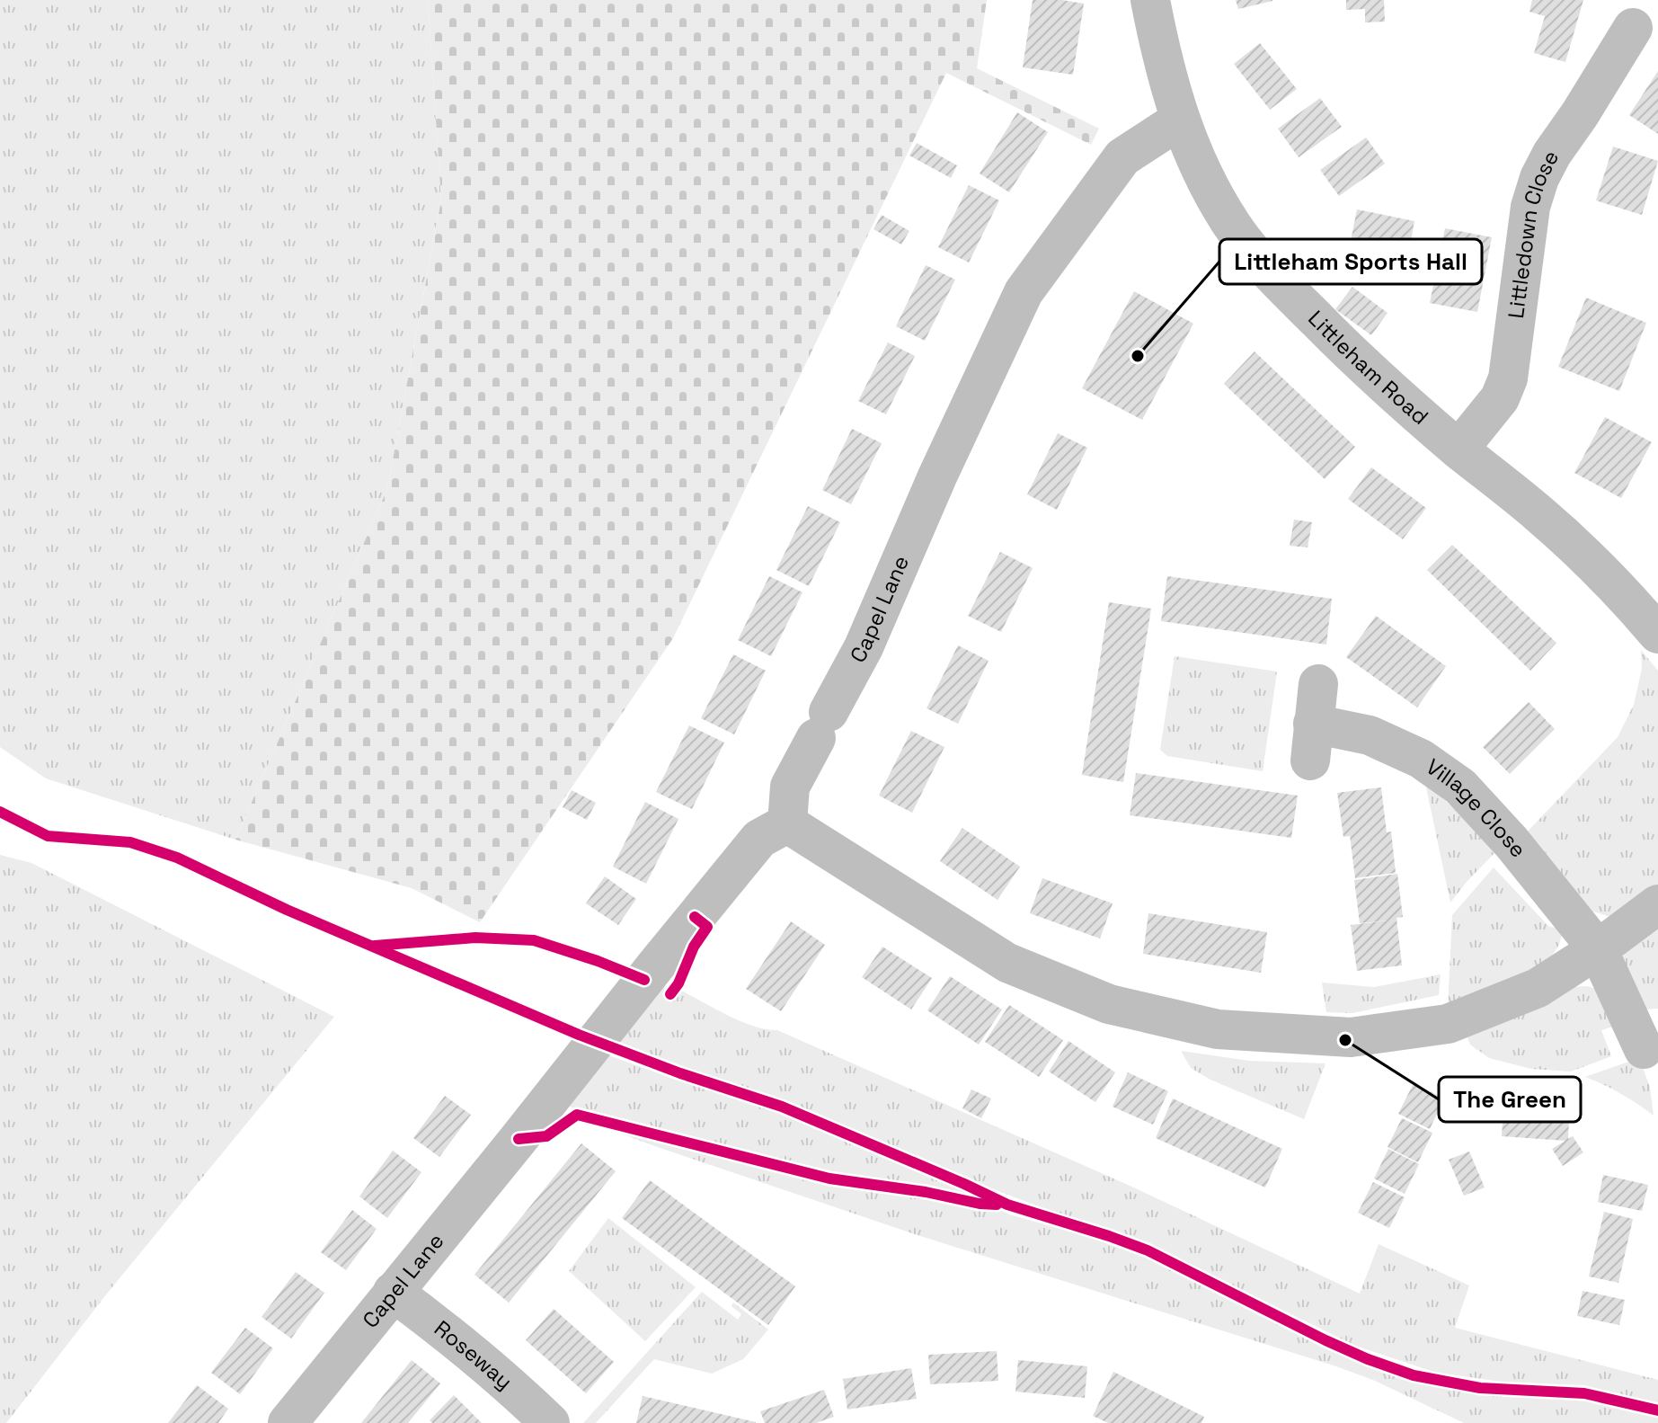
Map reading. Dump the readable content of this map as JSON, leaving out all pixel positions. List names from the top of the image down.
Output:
{
  "streets": {
    "street": [
      "Littledown Close",
      "Littleham Road",
      "Capel Lane",
      "Village Close",
      "Roseway"
    ]
  },
  "crossings": [
    ["Littledown Close", "Littleham Road"],
    ["Littleham Road", "Capel Lane"],
    ["Capel Lane", "Roseway"]
  ],
  "places": ["Littleham Sports Hall", "The Green"]
}
